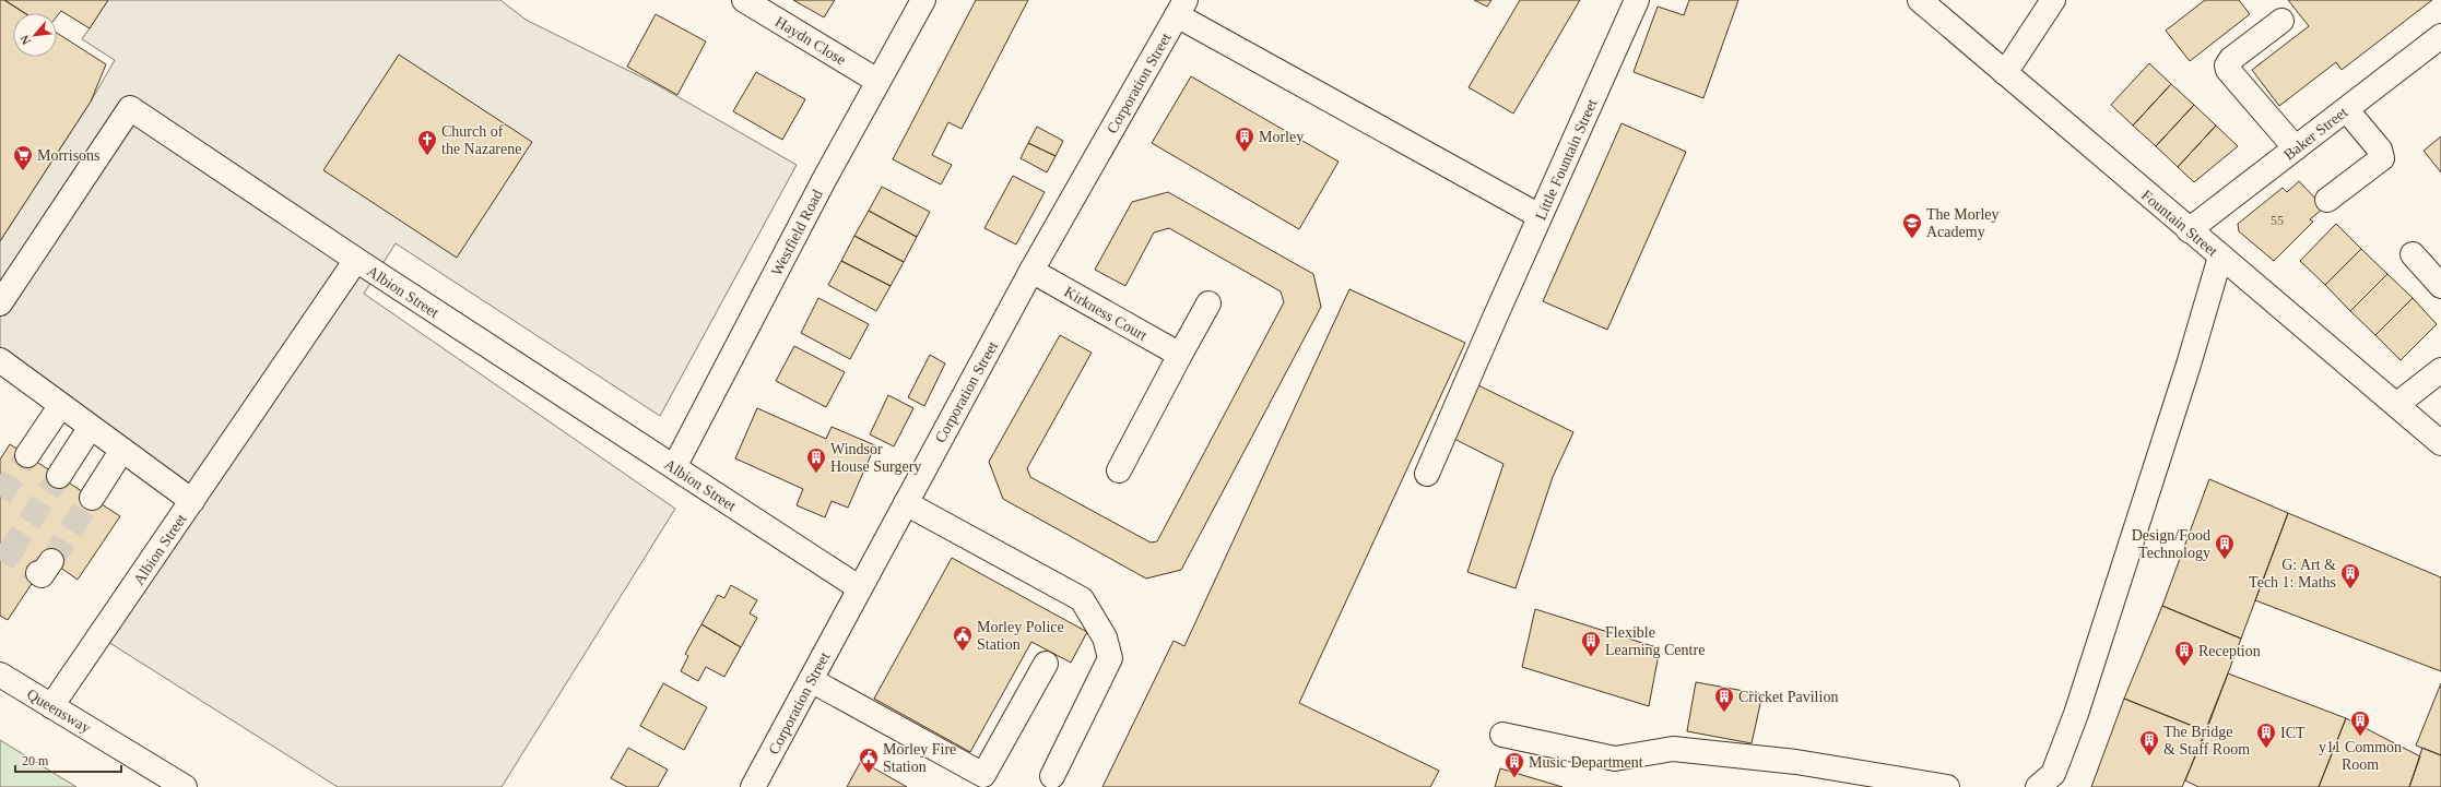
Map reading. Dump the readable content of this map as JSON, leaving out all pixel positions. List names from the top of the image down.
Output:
{
  "streets": {
    "street": [
      "Haydn Close",
      "Corporation Street",
      "Baker Street",
      "Little Fountain Street",
      "Fountain Street",
      "Westfield Road",
      "Albion Street",
      "Kirkness Court",
      "Queensway"
    ]
  },
  "crossings": [
    ["Haydn Close", "Westfield Road"],
    ["Corporation Street", "Albion Street"],
    ["Corporation Street", "Kirkness Court"],
    ["Baker Street", "Fountain Street"],
    ["Westfield Road", "Albion Street"],
    ["Albion Street", "Queensway"]
  ],
  "places": {
    "building": [
      "Morley",
      "Windsor House Surgery",
      "Design/Food Technology",
      "G: Art & Tech 1: Maths",
      "Flexible Learning Centre",
      "Reception",
      "Cricket Pavilion",
      "y11 Common Room",
      "ICT",
      "The Bridge & Staff Room",
      "Music Department"
    ],
    "church": ["Church of the Nazarene"],
    "supermarket": ["Morrisons"],
    "school or university": ["The Morley Academy"],
    "public building": ["Morley Police Station", "Morley Fire Station"]
  },
  "house_numbers": ["55"],
  "scale_bar": "20 m",
  "north": "bottom left"
}
